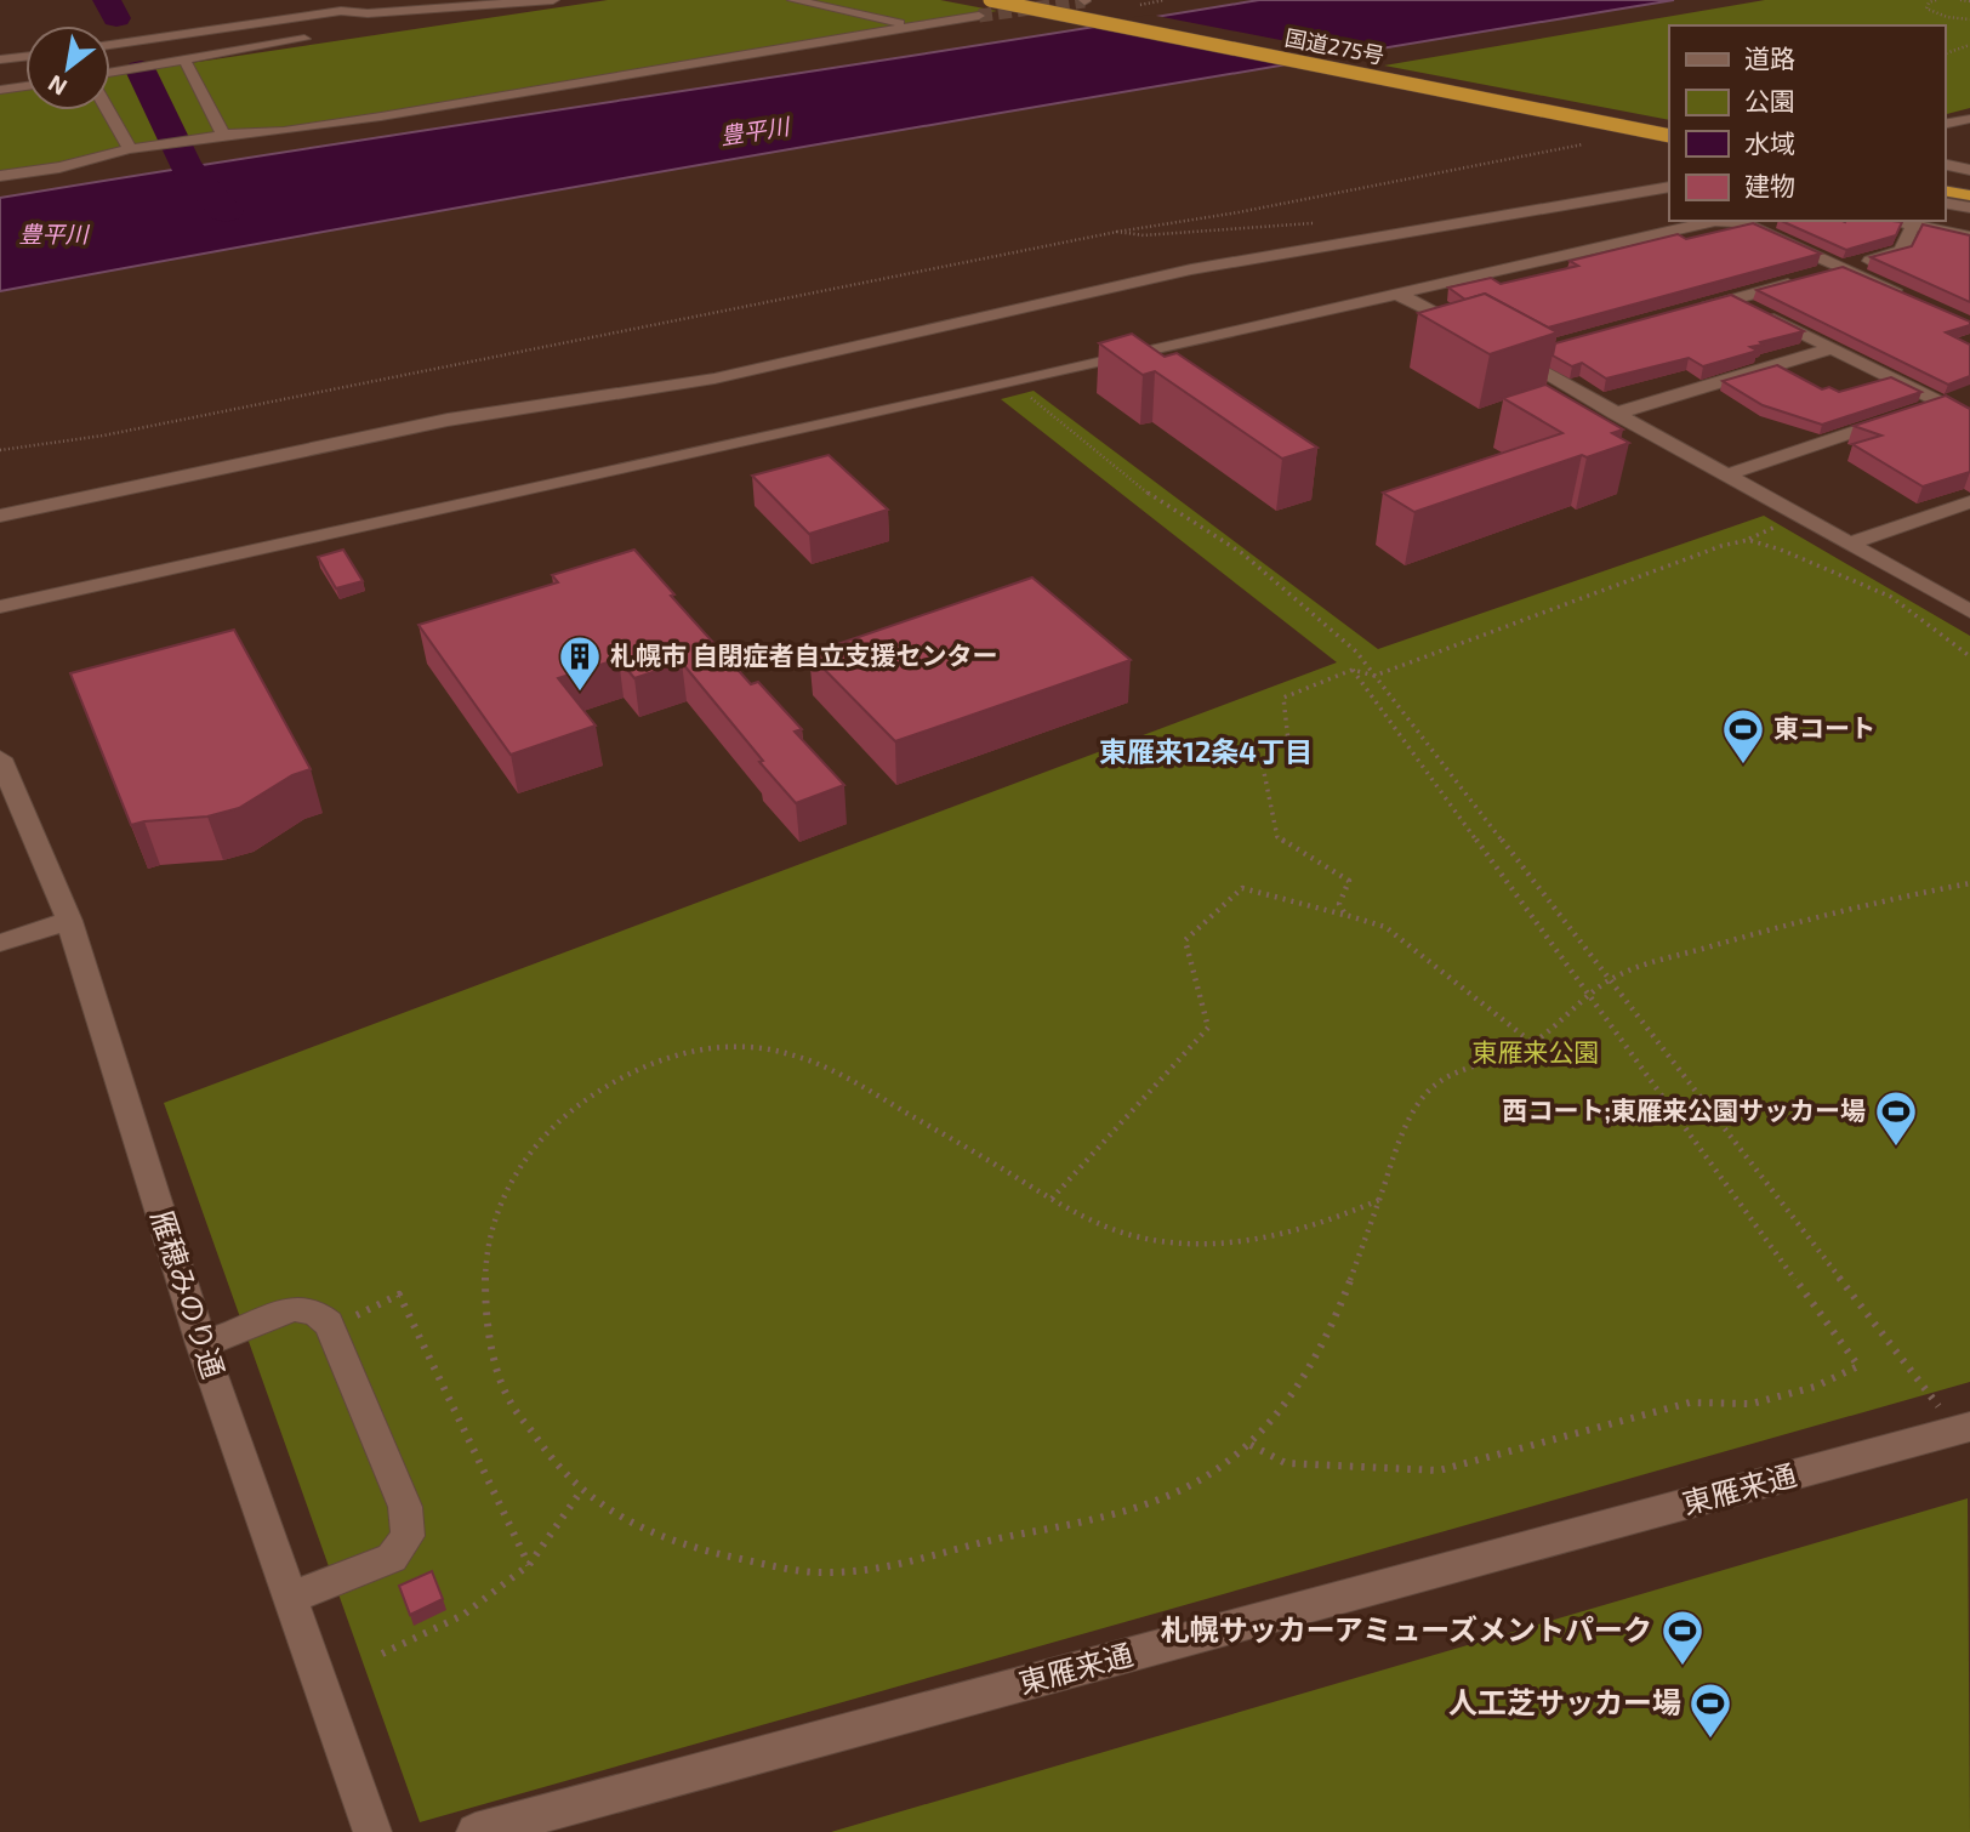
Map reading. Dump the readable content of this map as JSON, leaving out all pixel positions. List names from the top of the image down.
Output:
{
  "streets": {
    "highway": ["国道275号"],
    "street": ["雁穂みのり通", "東雁来通"]
  },
  "districts": ["東雁来12条4丁目"],
  "water": ["豊平川"],
  "parks": ["東雁来公園"],
  "places": {
    "building": ["札幌市 自閉症者自立支援センター"],
    "sports": [
      "東コート",
      "西コート;東雁来公園サッカー場",
      "札幌サッカーアミューズメントパーク",
      "人工芝サッカー場"
    ]
  },
  "legend": [
    "道路",
    "公園",
    "水域",
    "建物"
  ],
  "north": "bottom left"
}
